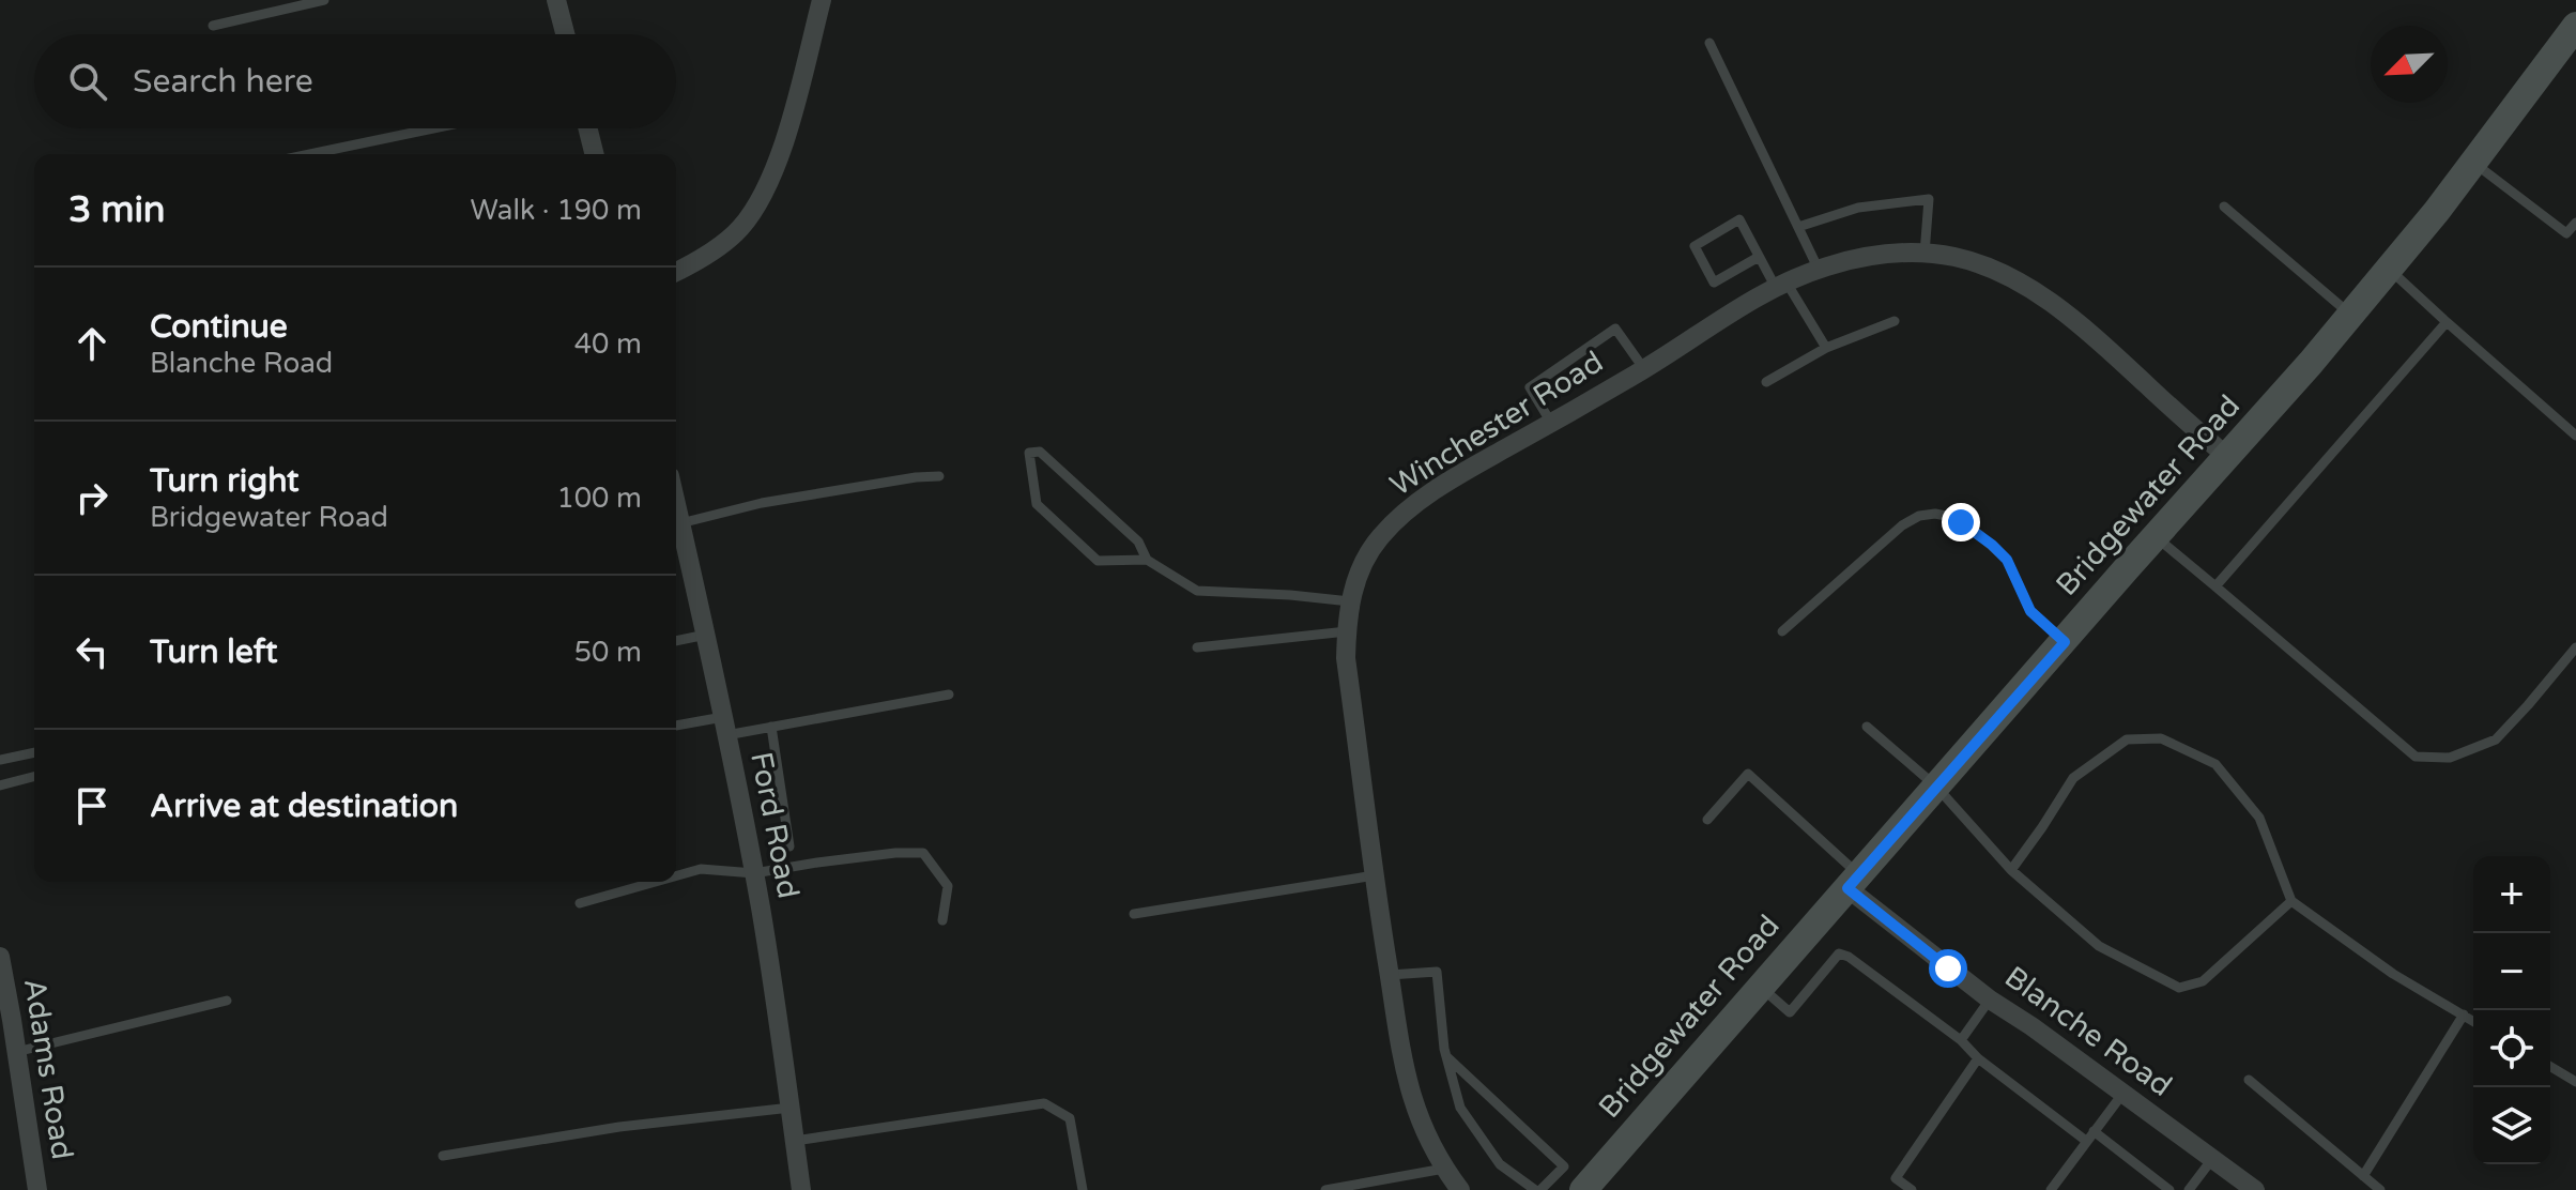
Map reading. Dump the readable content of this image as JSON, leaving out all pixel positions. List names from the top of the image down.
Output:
{
  "streets": {
    "main road": ["Bridgewater Road"],
    "street": [
      "Winchester Road",
      "Ford Road",
      "Blanche Road",
      "Adams Road"
    ]
  },
  "crossings": [
    ["Winchester Road", "Bridgewater Road"],
    ["Bridgewater Road", "Blanche Road"]
  ],
  "north": "bottom left",
  "page": {
    "search": "Search here",
    "heading": ["3 min", "Walk · 190 m"],
    "list": [
      ["Continue", "Blanche Road", "40 m"],
      ["Turn right", "Bridgewater Road", "100 m"],
      ["Turn left", "50 m"],
      "Arrive at destination"
    ],
    "map_buttons": ["+", "−"]
  }
}
